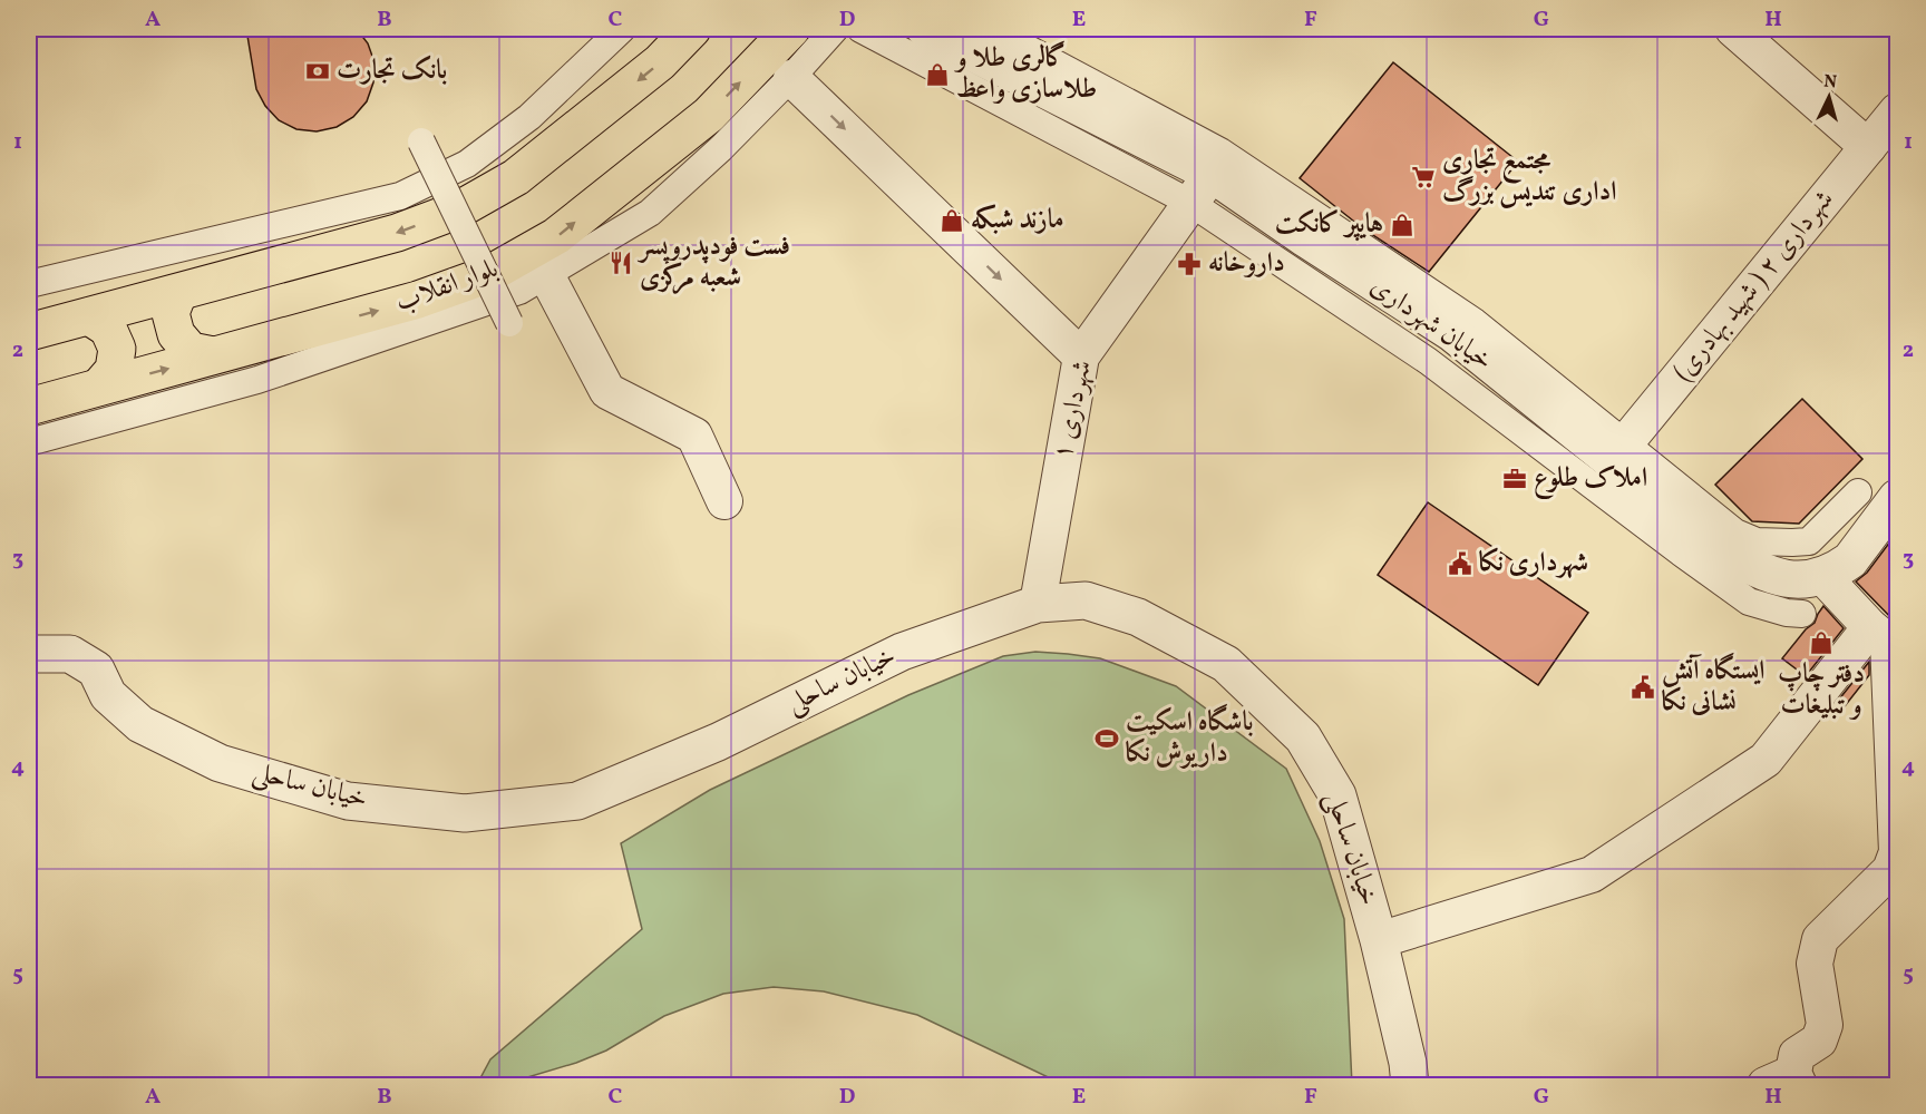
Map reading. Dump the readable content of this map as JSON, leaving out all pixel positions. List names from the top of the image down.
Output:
{
  "streets": {
    "main road": ["بلوار انقلاب"],
    "street": [
      "شهرداری ۲ ( شهید بهادری)",
      "خیابان شهرداری",
      "شهرداری ۱",
      "خیابان ساحلی"
    ]
  },
  "crossings": [
    ["شهرداری ۲ ( شهید بهادری)", "خیابان شهرداری"],
    ["خیابان شهرداری", "شهرداری ۱"],
    ["شهرداری ۱", "خیابان ساحلی"]
  ],
  "places": {
    "bank": ["بانک تجارت"],
    "shop": [
      "گالری طلا و طلاسازی واعظ",
      "مازند شبکه",
      "هایپر کانکت",
      "دفتر چاپ و تبلیغات"
    ],
    "supermarket": ["مجتمع تجاری اداری تندیس بزرگ"],
    "restaurant": ["فست فودپدروپسر شعبه مرکزی"],
    "pharmacy": ["داروخانه"],
    "office": ["املاک طلوع"],
    "public building": ["شهرداری نکا", "ایستگاه آتش نشانی نکا"],
    "sports": ["باشگاه اسکیت داریوش نکا"]
  },
  "north": "top",
  "grid": {
    "columns": [
      "A",
      "B",
      "C",
      "D",
      "E",
      "F",
      "G",
      "H"
    ],
    "rows": [
      "1",
      "2",
      "3",
      "4",
      "5"
    ]
  }
}
